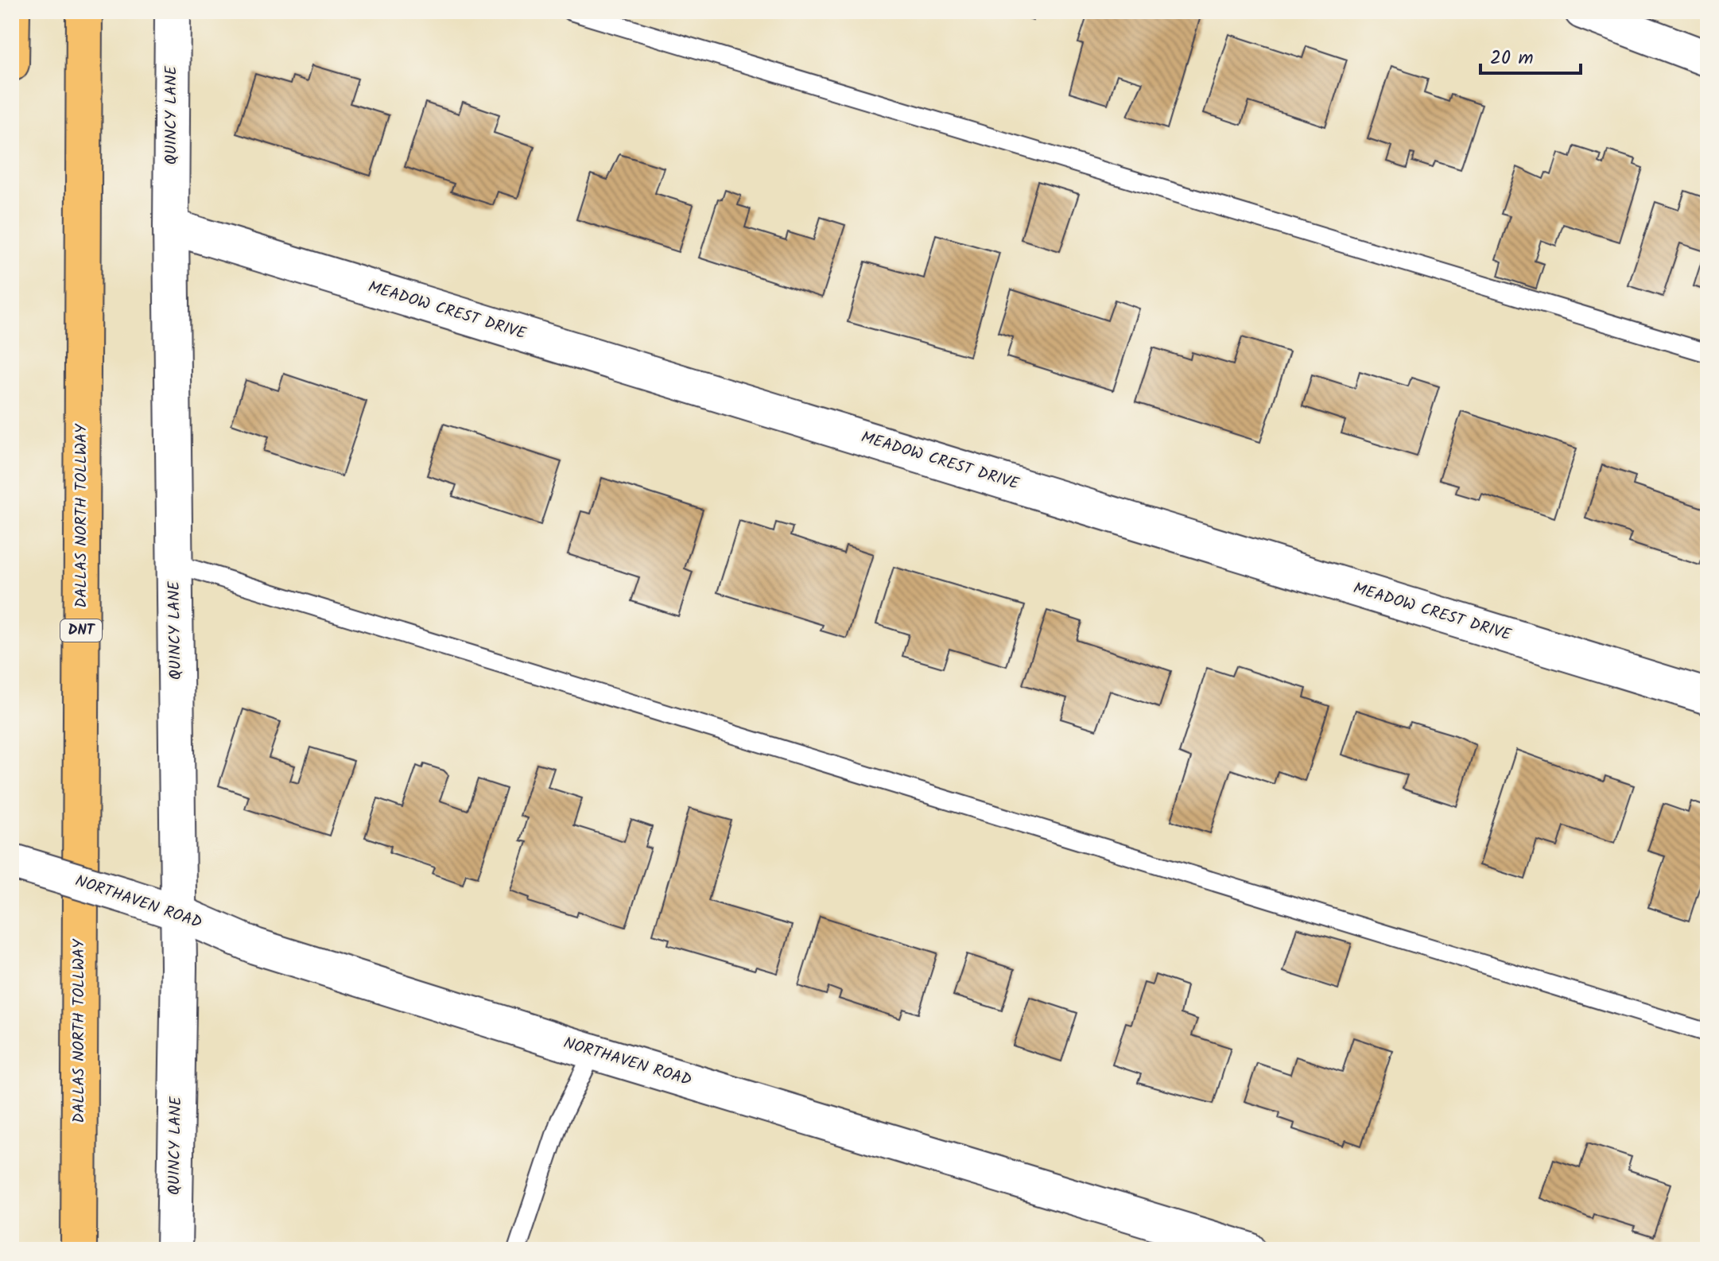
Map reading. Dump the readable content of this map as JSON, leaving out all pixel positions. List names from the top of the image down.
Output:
{
  "streets": {
    "highway": ["DALLAS NORTH TOLLWAY", "DNT"],
    "street": ["QUINCY LANE", "MEADOW CREST DRIVE", "NORTHAVEN ROAD"]
  },
  "crossings": [
    ["QUINCY LANE", "MEADOW CREST DRIVE"],
    ["QUINCY LANE", "NORTHAVEN ROAD"]
  ],
  "scale_bar": "20 m"
}
